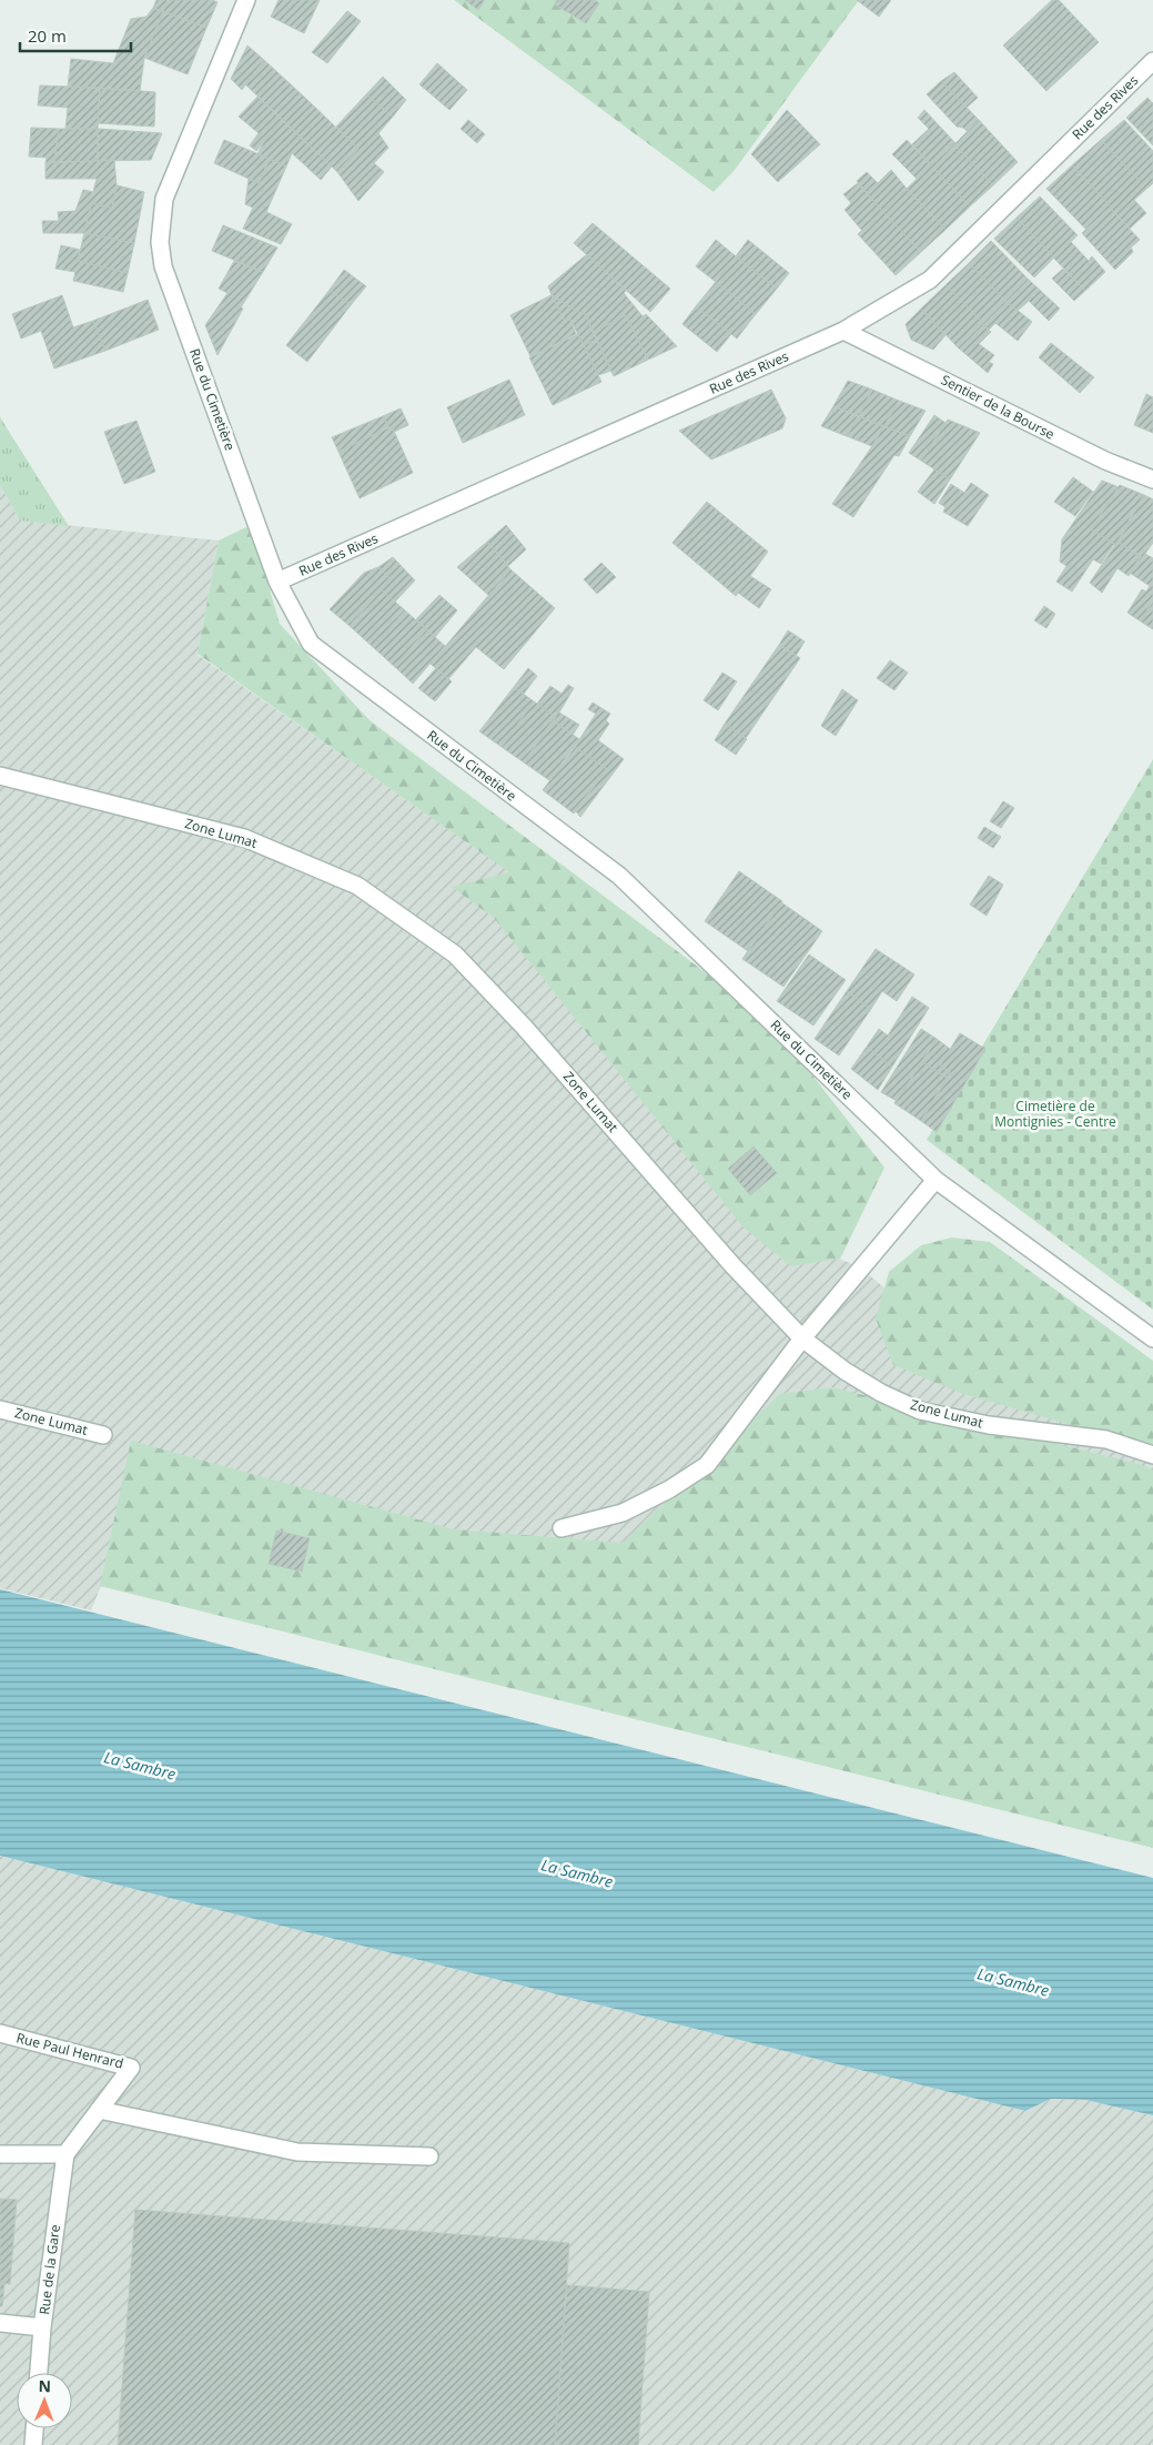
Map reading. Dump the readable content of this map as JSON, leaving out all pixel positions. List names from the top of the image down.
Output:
{
  "streets": {
    "street": [
      "Rue des Rives",
      "Rue du Cimetière",
      "Sentier de la Bourse",
      "Zone Lumat",
      "Rue Paul Henrard",
      "Rue de la Gare"
    ]
  },
  "crossings": [
    ["Rue des Rives", "Rue du Cimetière"],
    ["Rue des Rives", "Sentier de la Bourse"],
    ["Rue Paul Henrard", "Rue de la Gare"]
  ],
  "water": ["La Sambre"],
  "parks": ["Cimetière de Montignies - Centre"],
  "scale_bar": "20 m",
  "north": "top"
}
